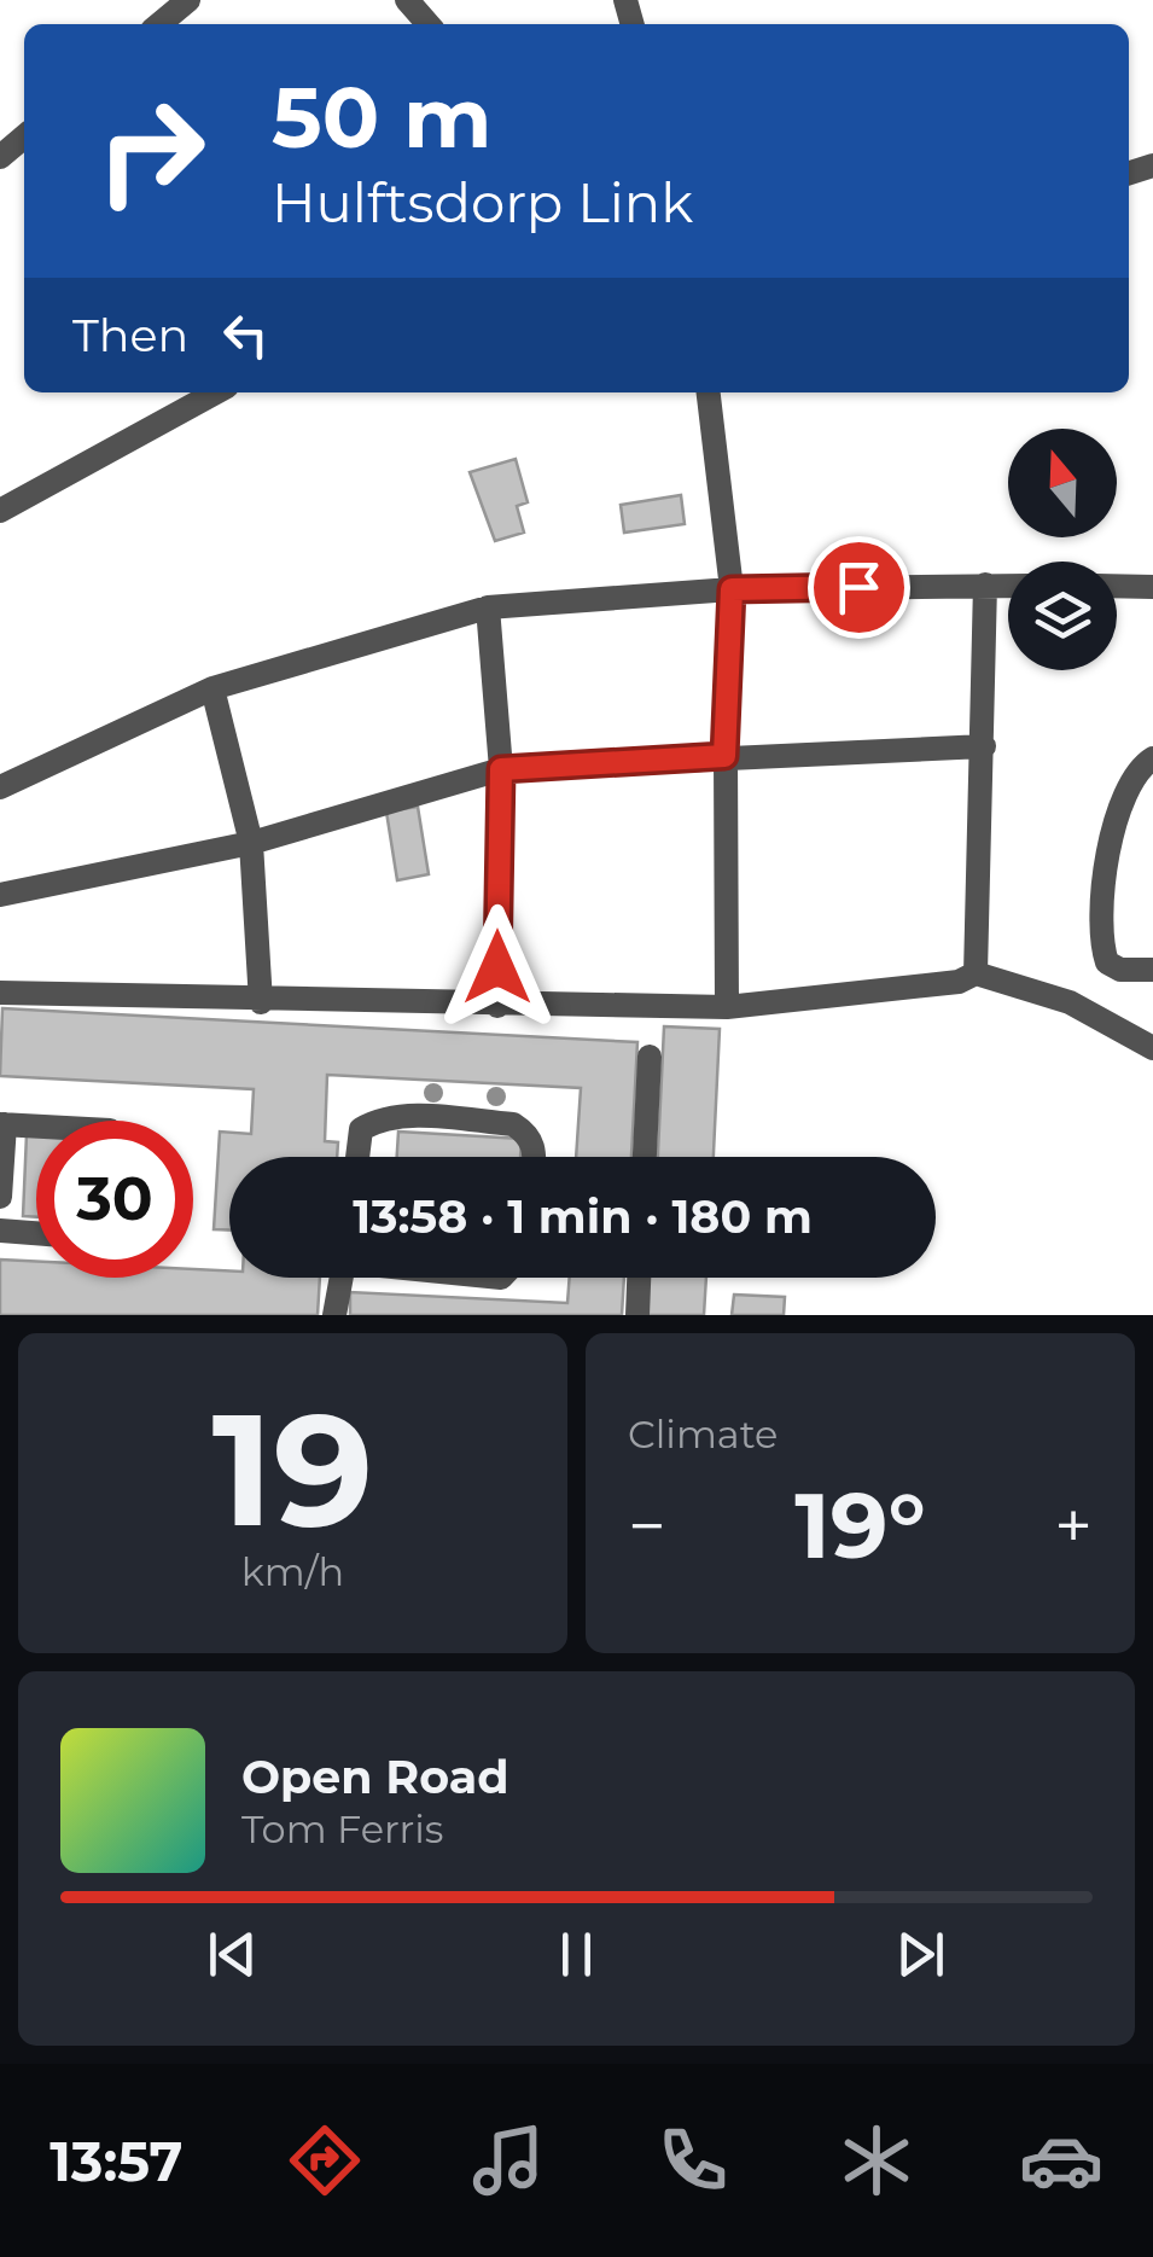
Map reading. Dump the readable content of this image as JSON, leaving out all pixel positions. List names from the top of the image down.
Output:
{
  "north": "top",
  "page": {
    "turn": ["50 m", "Hulftsdorp Link"],
    "then": "Then",
    "limit": "30",
    "trip": "13:58 · 1 min · 180 m",
    "tile": [
      ["19", "km/h"],
      "Climate"
    ],
    "heat": ["−", "19°", "+"],
    "song": ["Open Road", "Tom Ferris"],
    "tabs": "13:57"
  }
}
